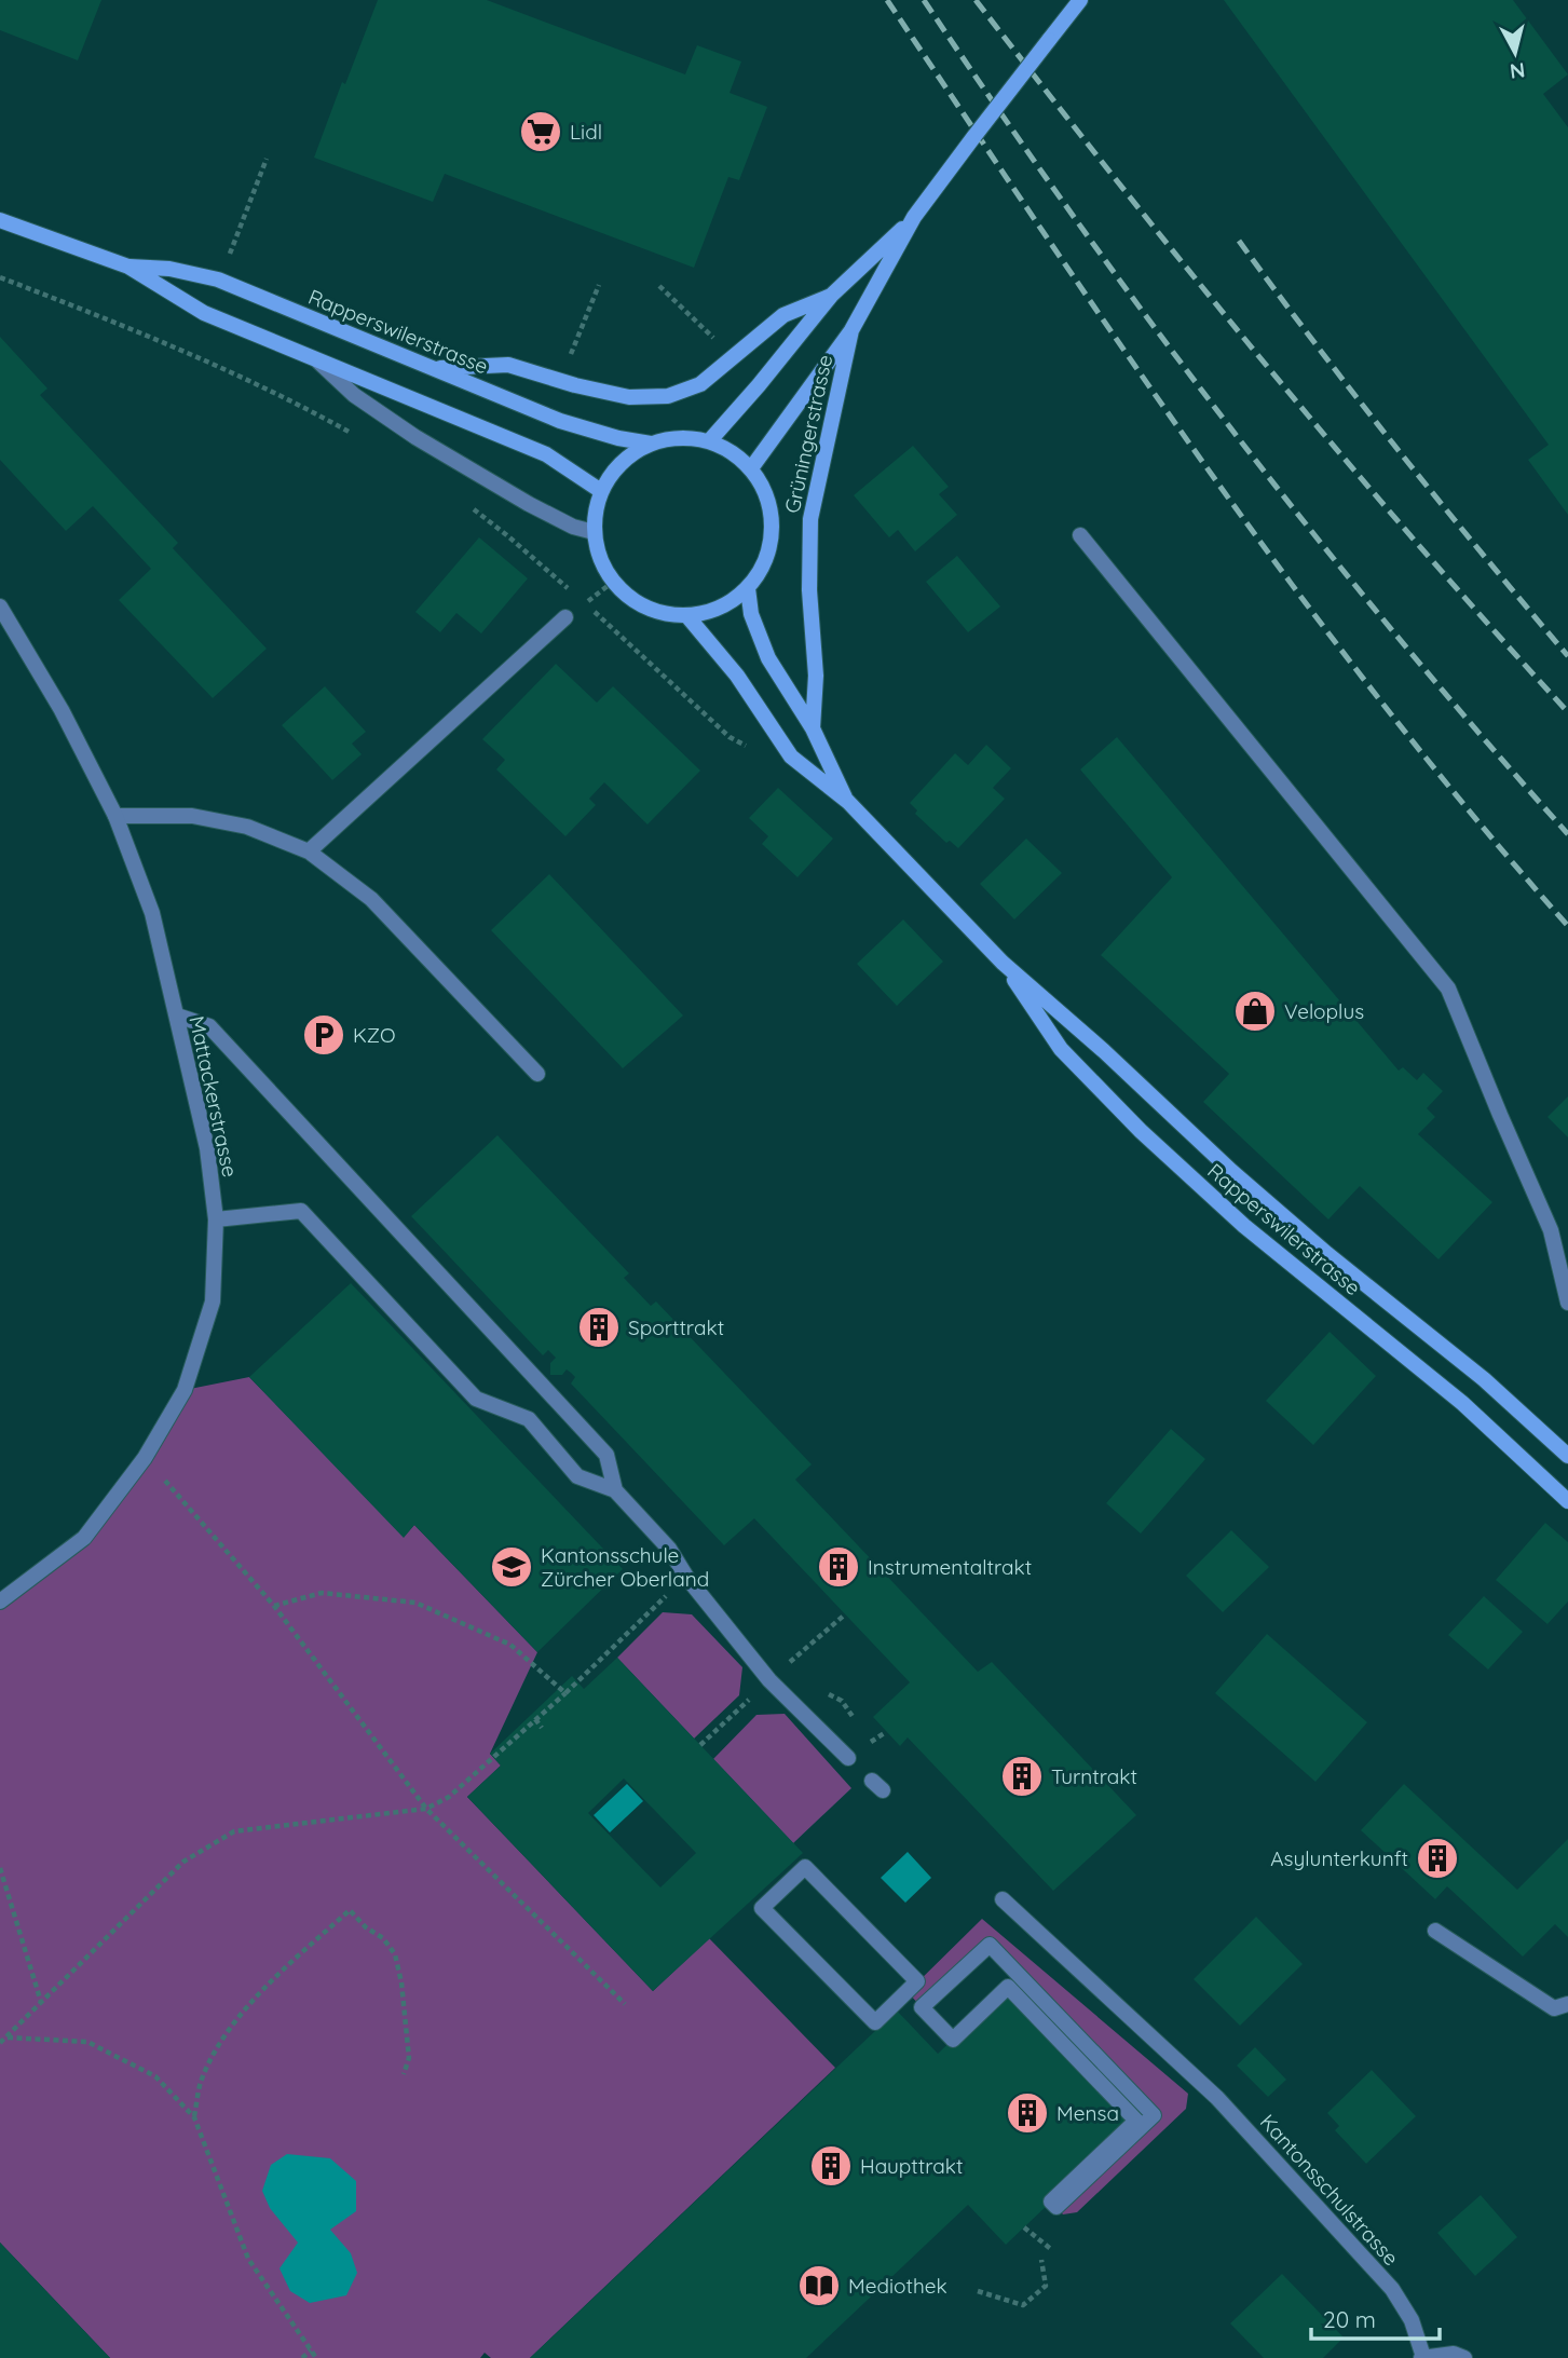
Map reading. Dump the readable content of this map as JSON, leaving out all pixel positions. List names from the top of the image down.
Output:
{
  "streets": {
    "main road": ["Rapperswilerstrasse", "Grüningerstrasse"],
    "street": ["Mattackerstrasse", "Kantonsschulstrasse"]
  },
  "crossings": [
    ["Rapperswilerstrasse", "Grüningerstrasse"]
  ],
  "places": {
    "supermarket": ["Lidl"],
    "shop": ["Veloplus"],
    "parking": ["KZO"],
    "building": [
      "Sporttrakt",
      "Instrumentaltrakt",
      "Turntrakt",
      "Asylunterkunft",
      "Mensa",
      "Haupttrakt"
    ],
    "school or university": ["Kantonsschule Zürcher Oberland"],
    "library": ["Mediothek"]
  },
  "scale_bar": "20 m",
  "north": "bottom"
}
